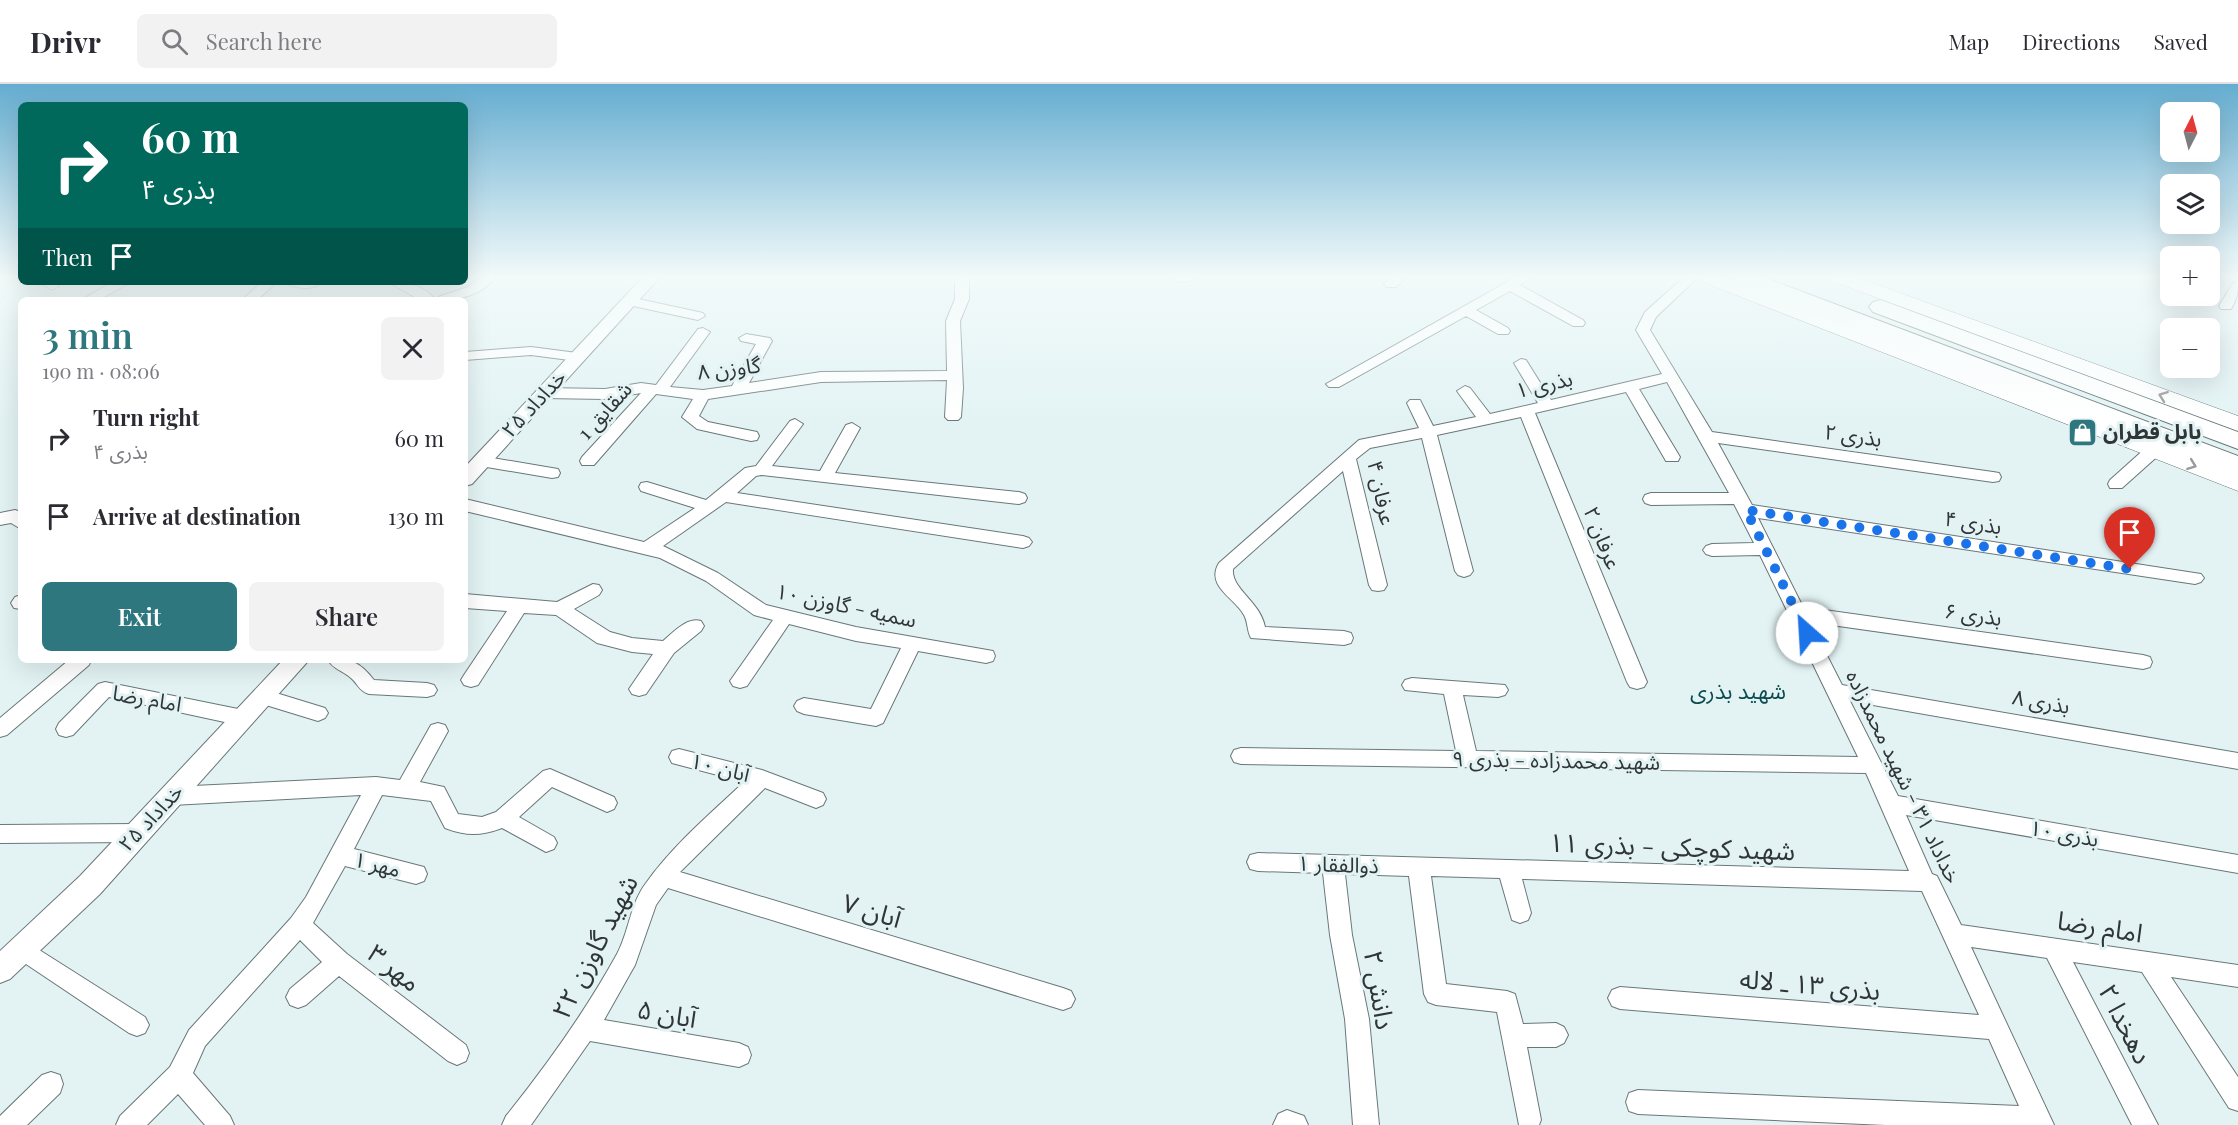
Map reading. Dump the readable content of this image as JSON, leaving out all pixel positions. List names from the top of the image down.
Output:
{
  "streets": {
    "street": [
      "گاوزن ۸",
      "بذری ۱",
      "خداداد ۲۵",
      "شقایق 1",
      "بذری ۲",
      "عرفان ۴",
      "بذری ۴",
      "عرفان ۲",
      "سمیه - گاوزن ۱۰",
      "بذری ۶",
      "امام رضا",
      "بذری ۸",
      "شهید محمدزاده - بذری ۹",
      "آبان ۱۰",
      "خداداد ۳۱ - شهید محمدزاده",
      "بذری ۱۰",
      "شهید کوچکی - بذری ۱۱",
      "مهر ۱",
      "ذوالفقار ۱",
      "آبان ۷",
      "شهید گاوزن ۲۲",
      "مهر ۳",
      "بذری ۱۳ ـ لاله",
      "دانش ۲",
      "آبان ۵",
      "دهخدا ۲"
    ]
  },
  "crossings": [
    ["گاوزن ۸", "خداداد ۲۵"],
    ["گاوزن ۸", "شقایق 1"],
    ["بذری ۱", "عرفان ۴"],
    ["بذری ۱", "عرفان ۲"],
    ["بذری ۱", "خداداد ۳۱ - شهید محمدزاده"],
    ["خداداد ۲۵", "امام رضا"],
    ["بذری ۲", "خداداد ۳۱ - شهید محمدزاده"],
    ["بذری ۴", "خداداد ۳۱ - شهید محمدزاده"],
    ["بذری ۶", "خداداد ۳۱ - شهید محمدزاده"],
    ["امام رضا", "خداداد ۳۱ - شهید محمدزاده"],
    ["امام رضا", "دهخدا ۲"],
    ["بذری ۸", "خداداد ۳۱ - شهید محمدزاده"],
    ["شهید محمدزاده - بذری ۹", "خداداد ۳۱ - شهید محمدزاده"],
    ["آبان ۱۰", "شهید گاوزن ۲۲"],
    ["خداداد ۳۱ - شهید محمدزاده", "بذری ۱۰"],
    ["خداداد ۳۱ - شهید محمدزاده", "شهید کوچکی - بذری ۱۱"],
    ["خداداد ۳۱ - شهید محمدزاده", "بذری ۱۳ ـ لاله"],
    ["شهید کوچکی - بذری ۱۱", "ذوالفقار ۱"],
    ["ذوالفقار ۱", "دانش ۲"],
    ["آبان ۷", "شهید گاوزن ۲۲"],
    ["شهید گاوزن ۲۲", "آبان ۵"]
  ],
  "districts": ["شهید بذری"],
  "places": {
    "shop": ["بابل قطران"]
  },
  "north": "top",
  "page": {
    "header": "Drivr",
    "search": "Search here",
    "nav": ["Map", "Directions", "Saved"],
    "map_buttons": ["+", "−"],
    "turn": ["60 m", "بذری ۴"],
    "then": "Then",
    "heading": ["3 min", "190 m · 08:06"],
    "list": [
      {
        "name": "Turn right",
        "note": "بذری ۴",
        "value": "60 m"
      },
      {
        "name": "Arrive at destination",
        "value": "130 m"
      }
    ],
    "buttons": ["Exit", "Share"]
  }
}
